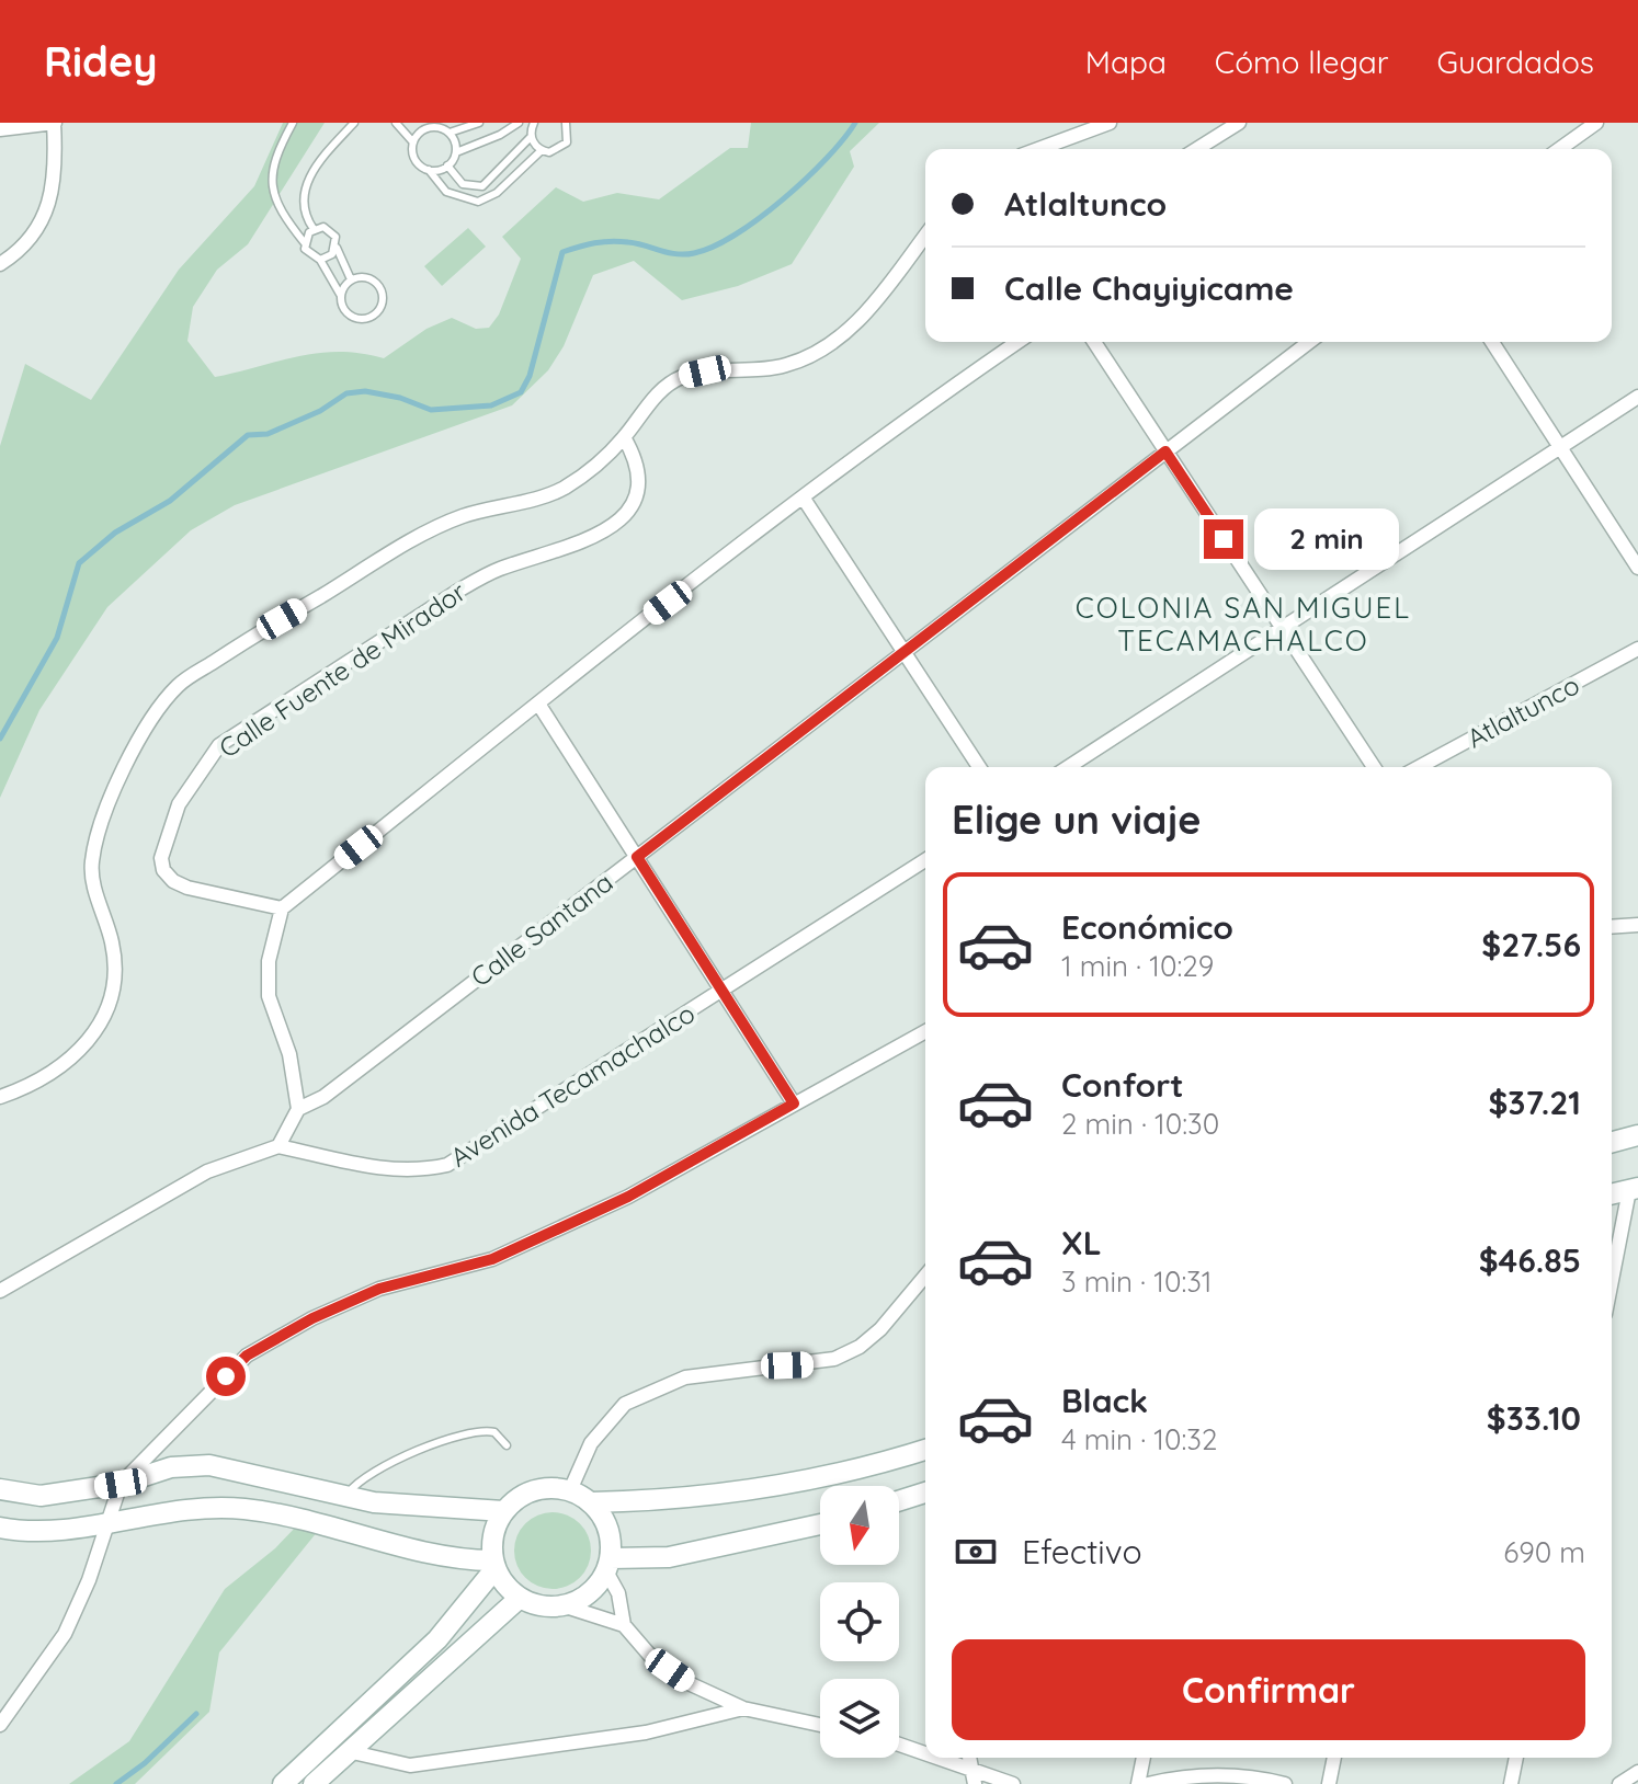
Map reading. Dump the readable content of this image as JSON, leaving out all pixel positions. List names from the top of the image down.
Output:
{
  "streets": {
    "street": [
      "Calle Fuente de Mirador",
      "Atlaltunco",
      "Calle Santana",
      "Avenida Tecamachalco"
    ]
  },
  "districts": ["COLONIA SAN MIGUEL TECAMACHALCO"],
  "north": "bottom",
  "page": {
    "header": "Ridey",
    "nav": ["Mapa", "Cómo llegar", "Guardados"],
    "banner": ["Atlaltunco", "Calle Chayiyicame"],
    "bubble": "2 min",
    "heading": "Elige un viaje",
    "list": [
      {
        "name": "Económico",
        "note": "1 min · 10:29",
        "value": "$27.56"
      },
      {
        "name": "Confort",
        "note": "2 min · 10:30",
        "value": "$37.21"
      },
      {
        "name": "XL",
        "note": "3 min · 10:31",
        "value": "$46.85"
      },
      {
        "name": "Black",
        "note": "4 min · 10:32",
        "value": "$33.10"
      }
    ],
    "pay": ["Efectivo", "690 m"],
    "buttons": "Confirmar"
  }
}
